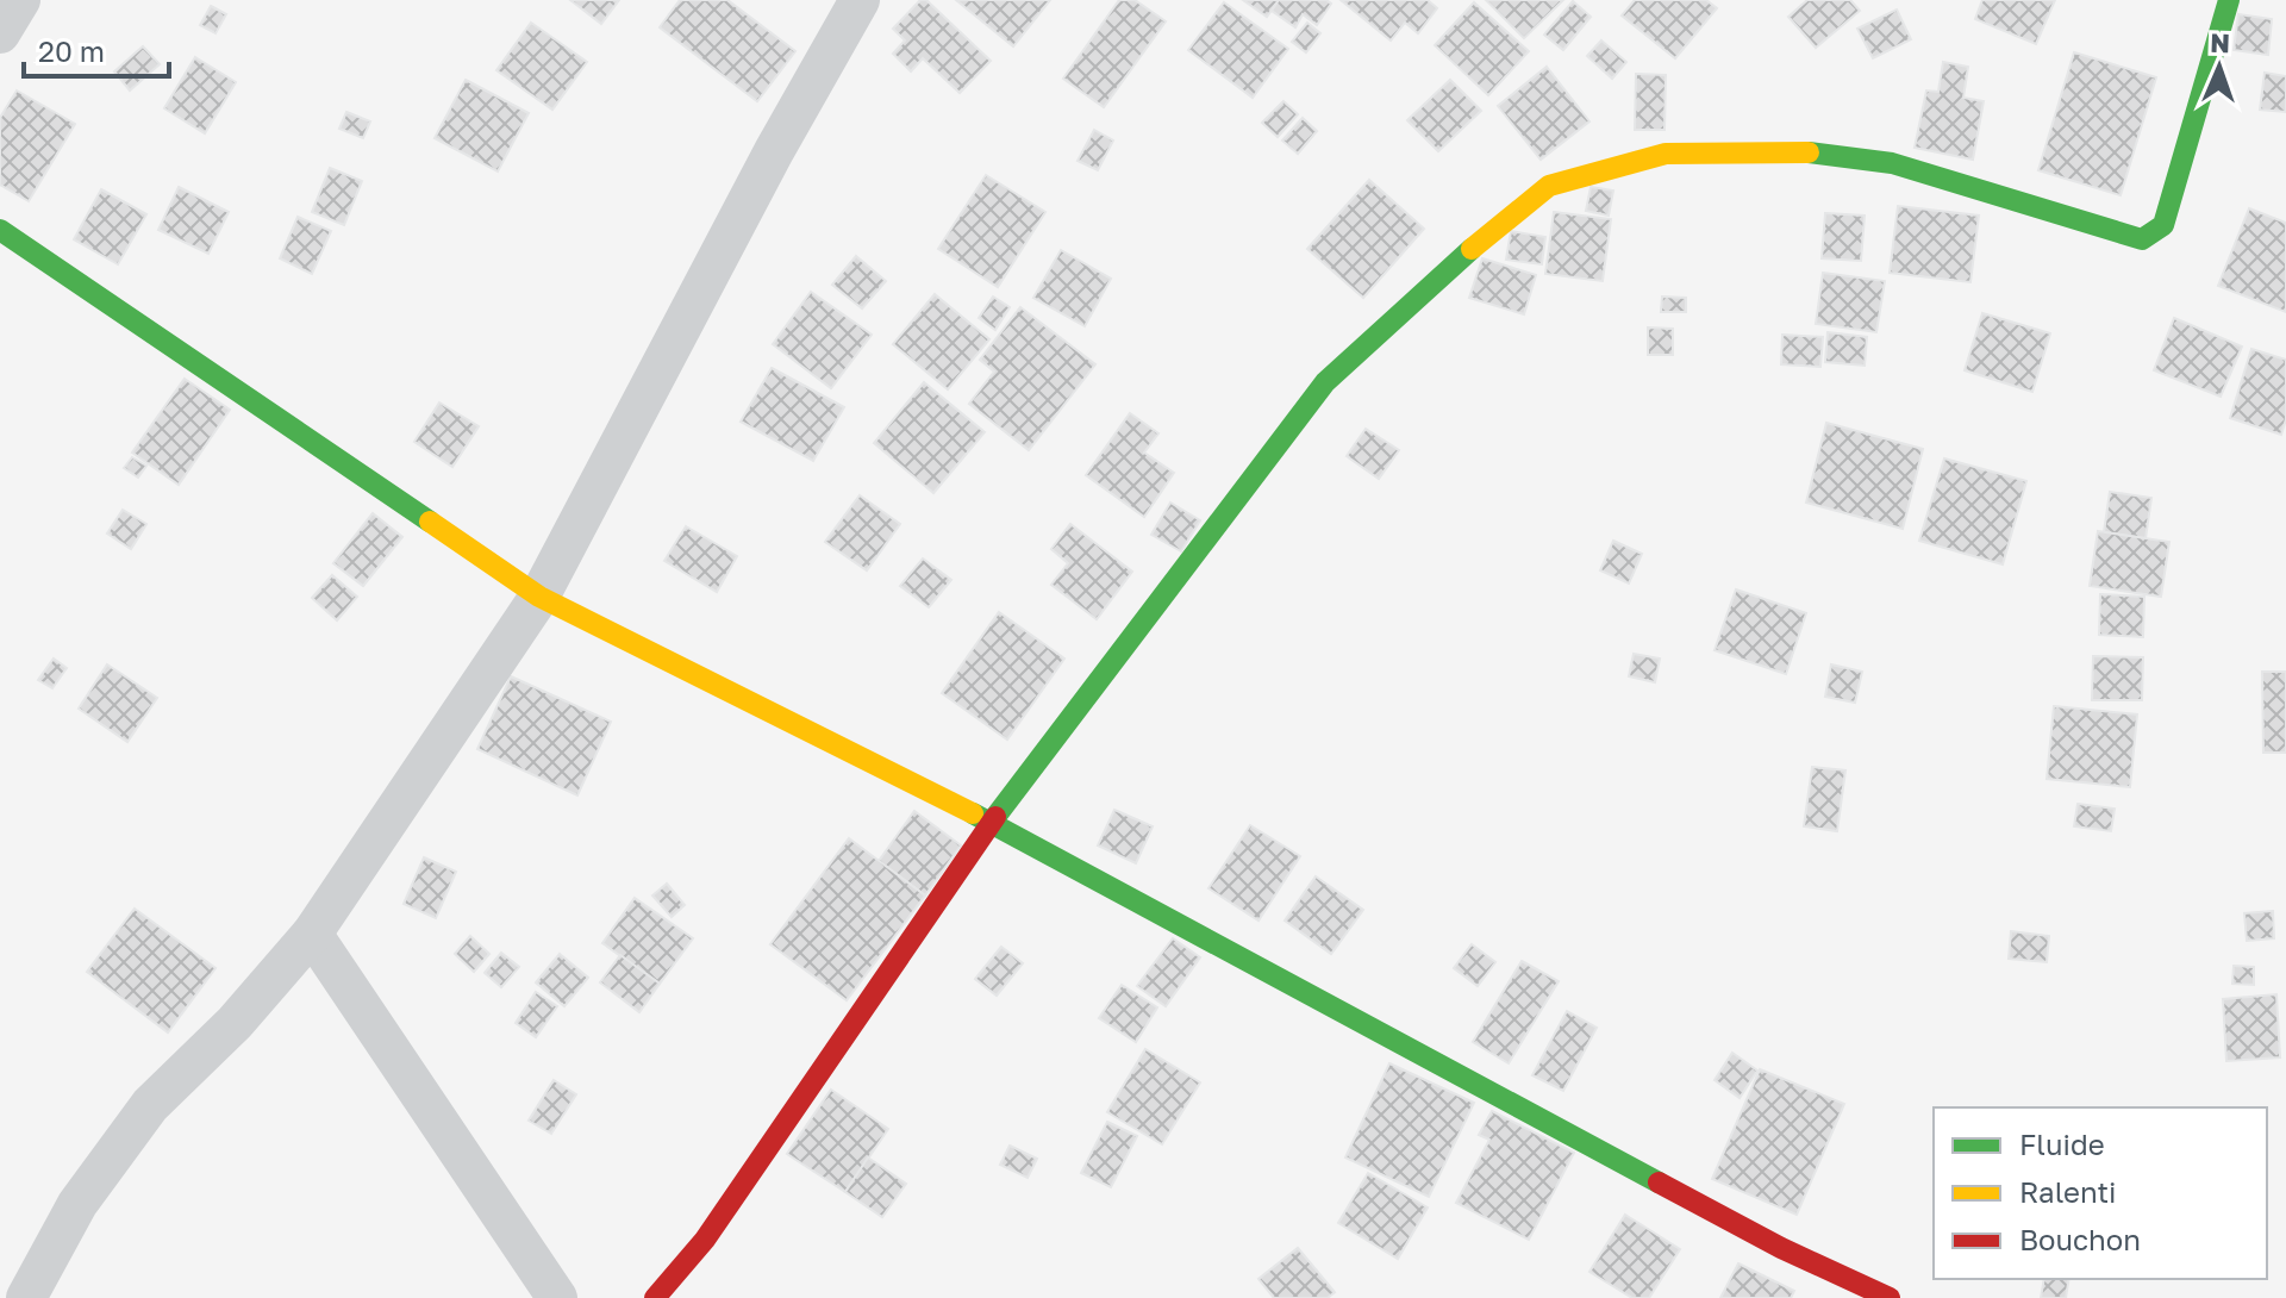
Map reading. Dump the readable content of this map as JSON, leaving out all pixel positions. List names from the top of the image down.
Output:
{
  "legend": ["Fluide", "Ralenti", "Bouchon"],
  "scale_bar": "20 m",
  "north": "top"
}
